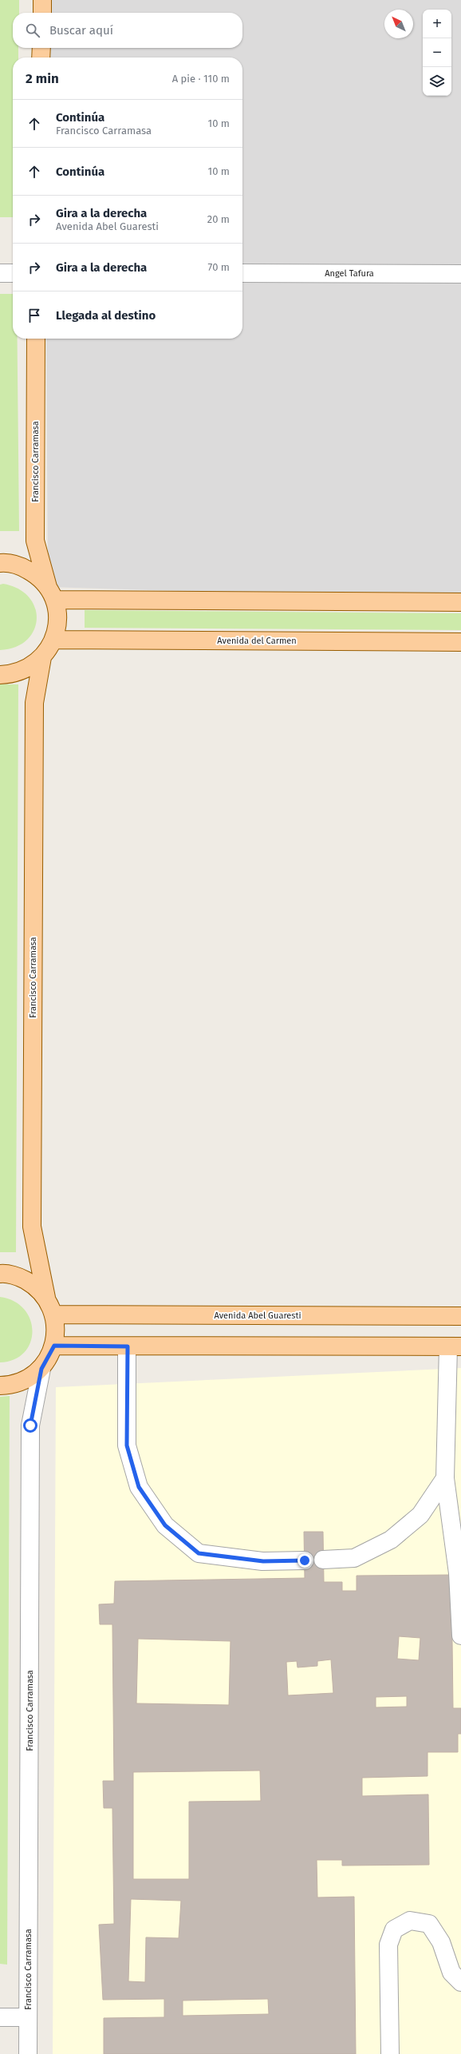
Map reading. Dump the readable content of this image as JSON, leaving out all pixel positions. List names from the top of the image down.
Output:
{
  "streets": {
    "main road": ["Francisco Carramasa", "Avenida del Carmen", "Avenida Abel Guaresti"],
    "street": ["Angel Tafura"]
  },
  "crossings": [
    ["Francisco Carramasa", "Avenida del Carmen"]
  ],
  "north": "top left",
  "page": {
    "map_buttons": ["+", "−"],
    "search": "Buscar aquí",
    "heading": ["2 min", "A pie · 110 m"],
    "list": [
      ["Continúa", "Francisco Carramasa", "10 m"],
      ["Continúa", "10 m"],
      ["Gira a la derecha", "Avenida Abel Guaresti", "20 m"],
      ["Gira a la derecha", "70 m"],
      "Llegada al destino"
    ]
  }
}
